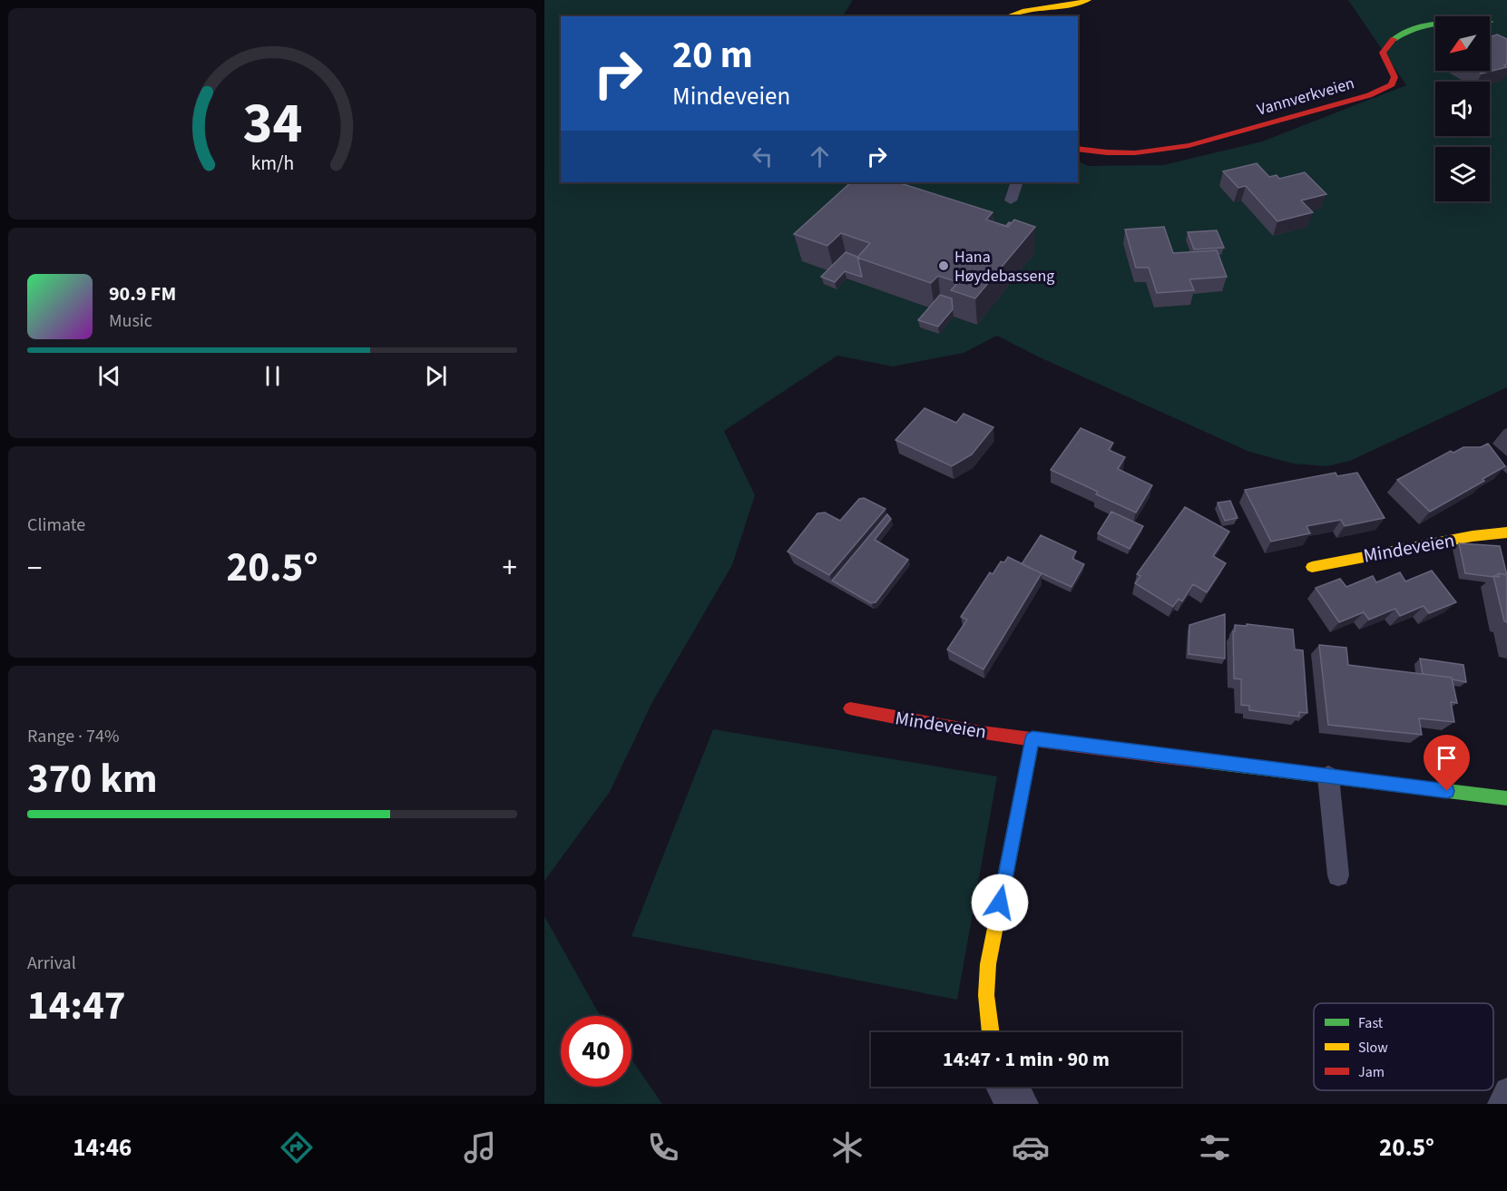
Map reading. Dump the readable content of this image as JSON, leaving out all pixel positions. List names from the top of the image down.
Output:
{
  "streets": {
    "street": ["Vannverkveien", "Mindeveien"]
  },
  "places": ["Hana Høydebasseng"],
  "legend": ["Fast", "Slow", "Jam"],
  "north": "bottom left",
  "page": {
    "turn": ["20 m", "Mindeveien"],
    "song": ["90.9 FM", "Music"],
    "tile": [
      "Climate",
      ["Range · 74%", "370 km"],
      ["Arrival", "14:47"]
    ],
    "heat": ["−", "20.5°", "+"],
    "limit": "40",
    "trip": "14:47 · 1 min · 90 m",
    "tabs": ["14:46", "20.5°"],
    "gauge": ["34", "km/h"]
  }
}
